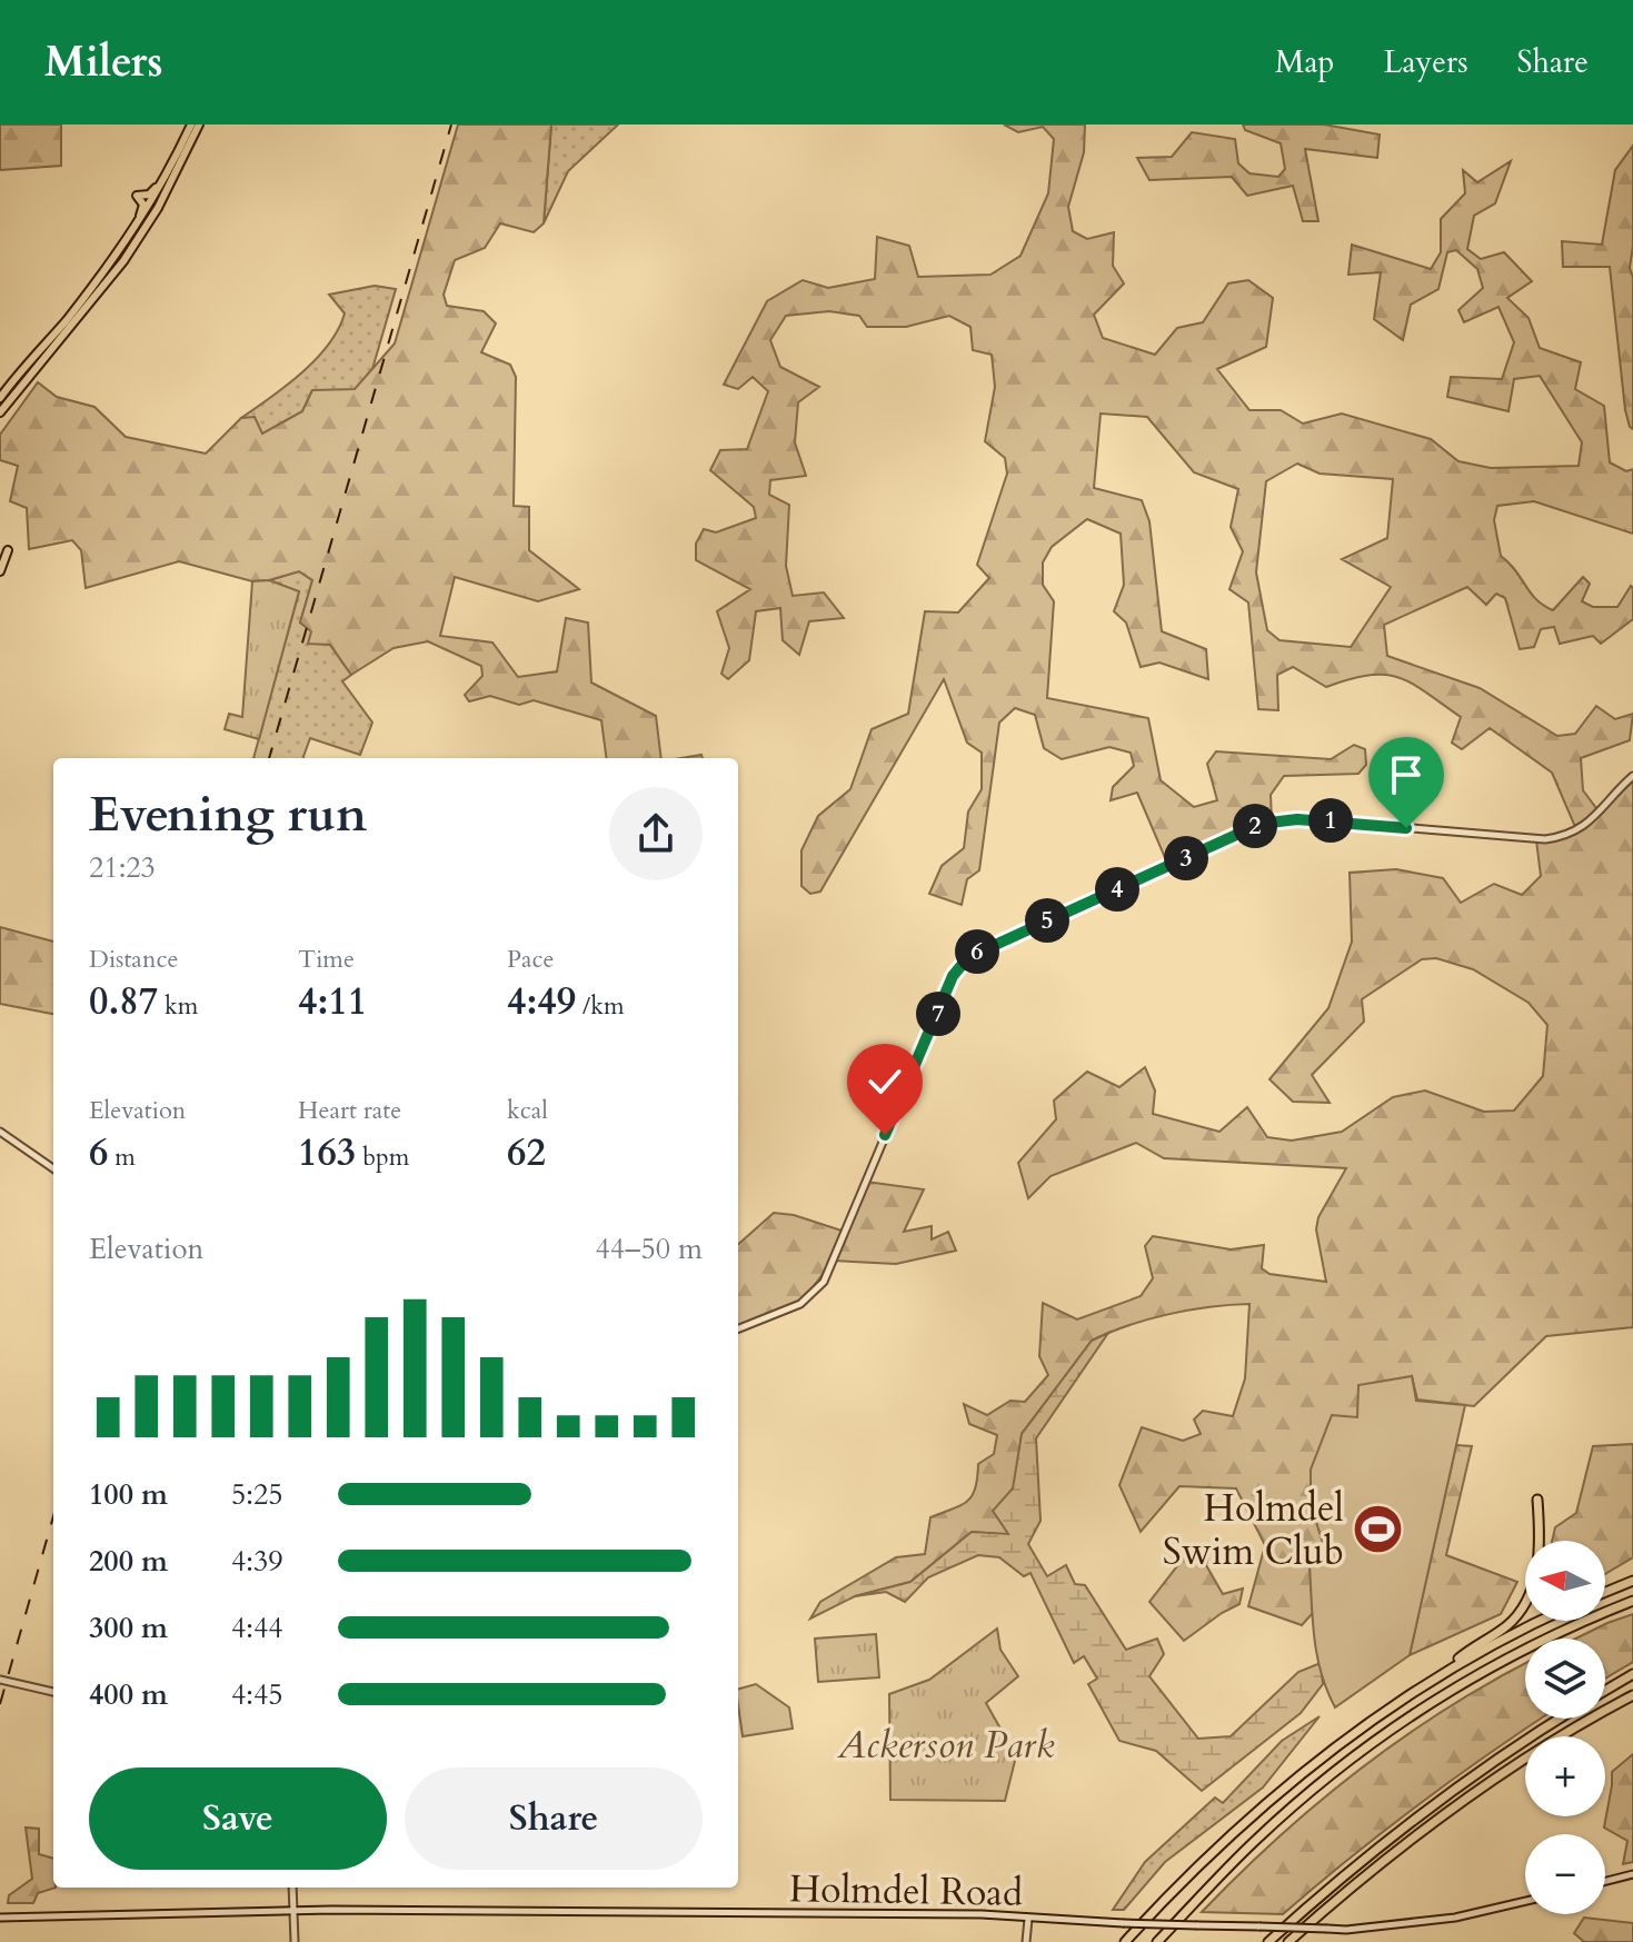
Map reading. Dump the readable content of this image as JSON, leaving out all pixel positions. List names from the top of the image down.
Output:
{
  "streets": {
    "main road": ["Holmdel Road"]
  },
  "parks": ["Ackerson Park"],
  "places": {
    "sports": ["Holmdel Swim Club"]
  },
  "north": "left",
  "page": {
    "header": "Milers",
    "nav": ["Map", "Layers", "Share"],
    "heading": ["Evening run", "21:23"],
    "pins": [
      "1",
      "2",
      "3",
      "4",
      "5",
      "6",
      "7"
    ],
    "stats": [
      ["Distance", "0.87 km"],
      ["Time", "4:11"],
      ["Pace", "4:49 /km"],
      ["Elevation", "6 m"],
      ["Heart rate", "163 bpm"],
      ["kcal", "62"]
    ],
    "chart": ["Elevation", "44–50 m"],
    "list": [
      {
        "name": "100 m",
        "note": "5:25"
      },
      {
        "name": "200 m",
        "note": "4:39"
      },
      {
        "name": "300 m",
        "note": "4:44"
      },
      {
        "name": "400 m",
        "note": "4:45"
      }
    ],
    "map_buttons": ["+", "−"],
    "buttons": ["Save", "Share"]
  }
}
